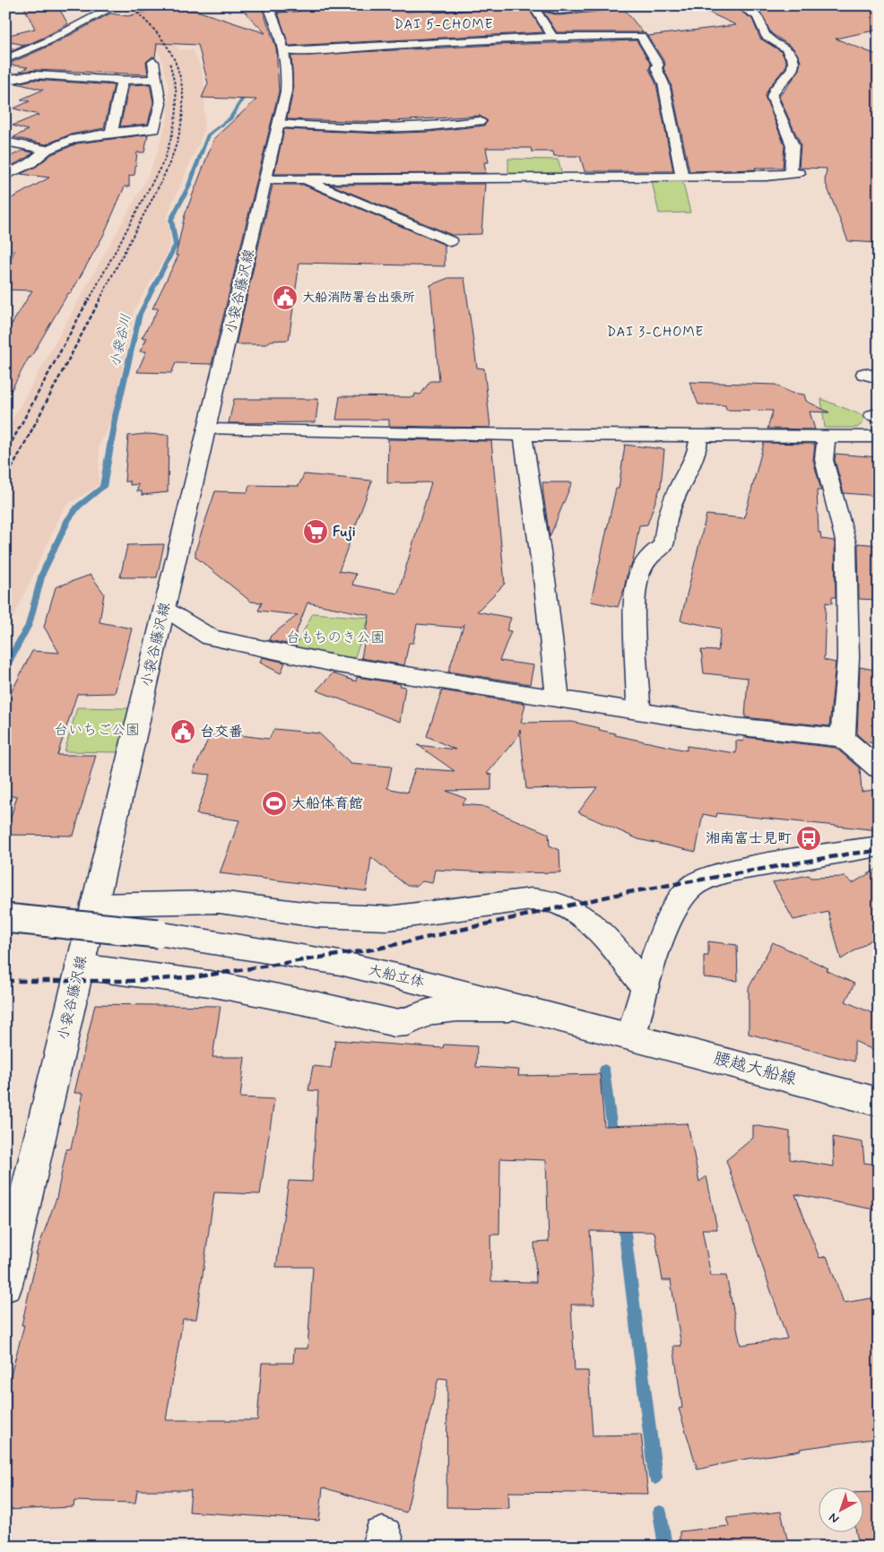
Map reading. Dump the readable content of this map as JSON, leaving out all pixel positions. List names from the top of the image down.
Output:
{
  "streets": {
    "street": ["小袋谷藤沢線", "大船立体", "腰越大船線"]
  },
  "crossings": [
    ["大船立体", "腰越大船線"]
  ],
  "districts": ["DAI 5-CHOME", "DAI 3-CHOME"],
  "water": ["小袋谷川"],
  "parks": ["台もちのき公園", "台いちご公園"],
  "places": {
    "public building": ["大船消防署台出張所", "台交番"],
    "supermarket": ["Fuji"],
    "sports": ["大船体育館"],
    "bus stop": ["湘南富士見町"]
  },
  "north": "bottom left"
}
